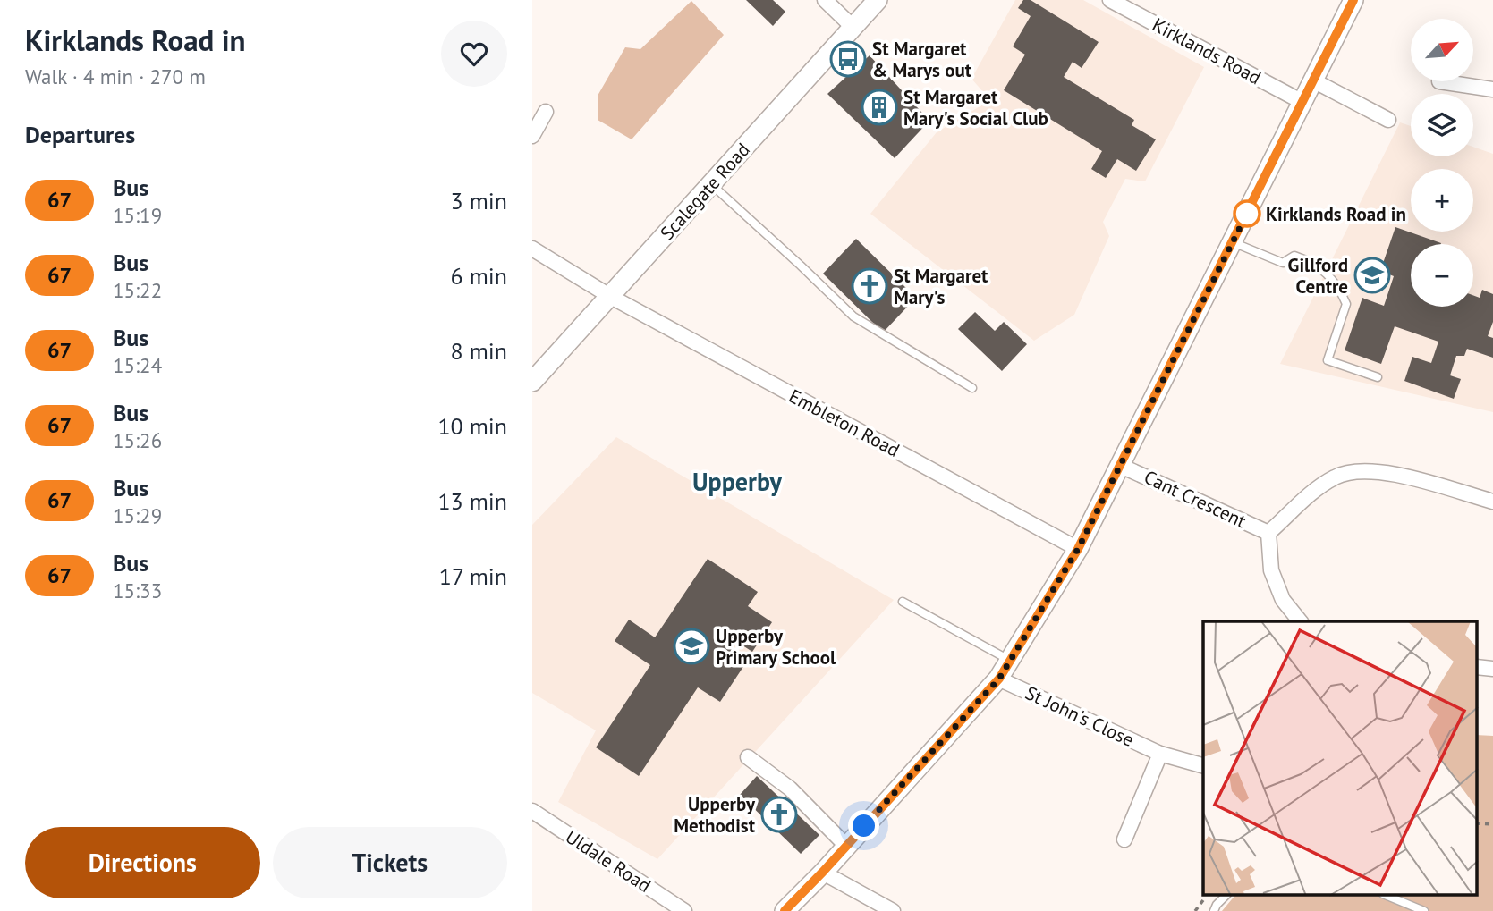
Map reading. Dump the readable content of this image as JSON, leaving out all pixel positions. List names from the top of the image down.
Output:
{
  "streets": {
    "street": [
      "Kirklands Road",
      "Scalegate Road",
      "Embleton Road",
      "Cant Crescent",
      "St John's Close",
      "Uldale Road"
    ]
  },
  "crossings": [
    ["Scalegate Road", "Embleton Road"]
  ],
  "districts": ["Upperby"],
  "places": {
    "bus stop": ["St Margaret & Marys out"],
    "building": ["St Margaret Mary's Social Club"],
    "other": ["Kirklands Road in"],
    "school or university": ["Gillford Centre", "Upperby Primary School"],
    "church": ["St Margaret Mary's", "Upperby Methodist"]
  },
  "lines": ["bus line 67"],
  "north": "top right",
  "page": {
    "heading": [
      ["Kirklands Road in", "Walk · 4 min · 270 m"],
      "Departures"
    ],
    "map_buttons": ["+", "−"],
    "list": [
      {
        "mark": "67",
        "name": "Bus",
        "note": "15:19",
        "value": "3 min"
      },
      {
        "mark": "67",
        "name": "Bus",
        "note": "15:22",
        "value": "6 min"
      },
      {
        "mark": "67",
        "name": "Bus",
        "note": "15:24",
        "value": "8 min"
      },
      {
        "mark": "67",
        "name": "Bus",
        "note": "15:26",
        "value": "10 min"
      },
      {
        "mark": "67",
        "name": "Bus",
        "note": "15:29",
        "value": "13 min"
      },
      {
        "mark": "67",
        "name": "Bus",
        "note": "15:33",
        "value": "17 min"
      }
    ],
    "buttons": ["Directions", "Tickets"]
  }
}
